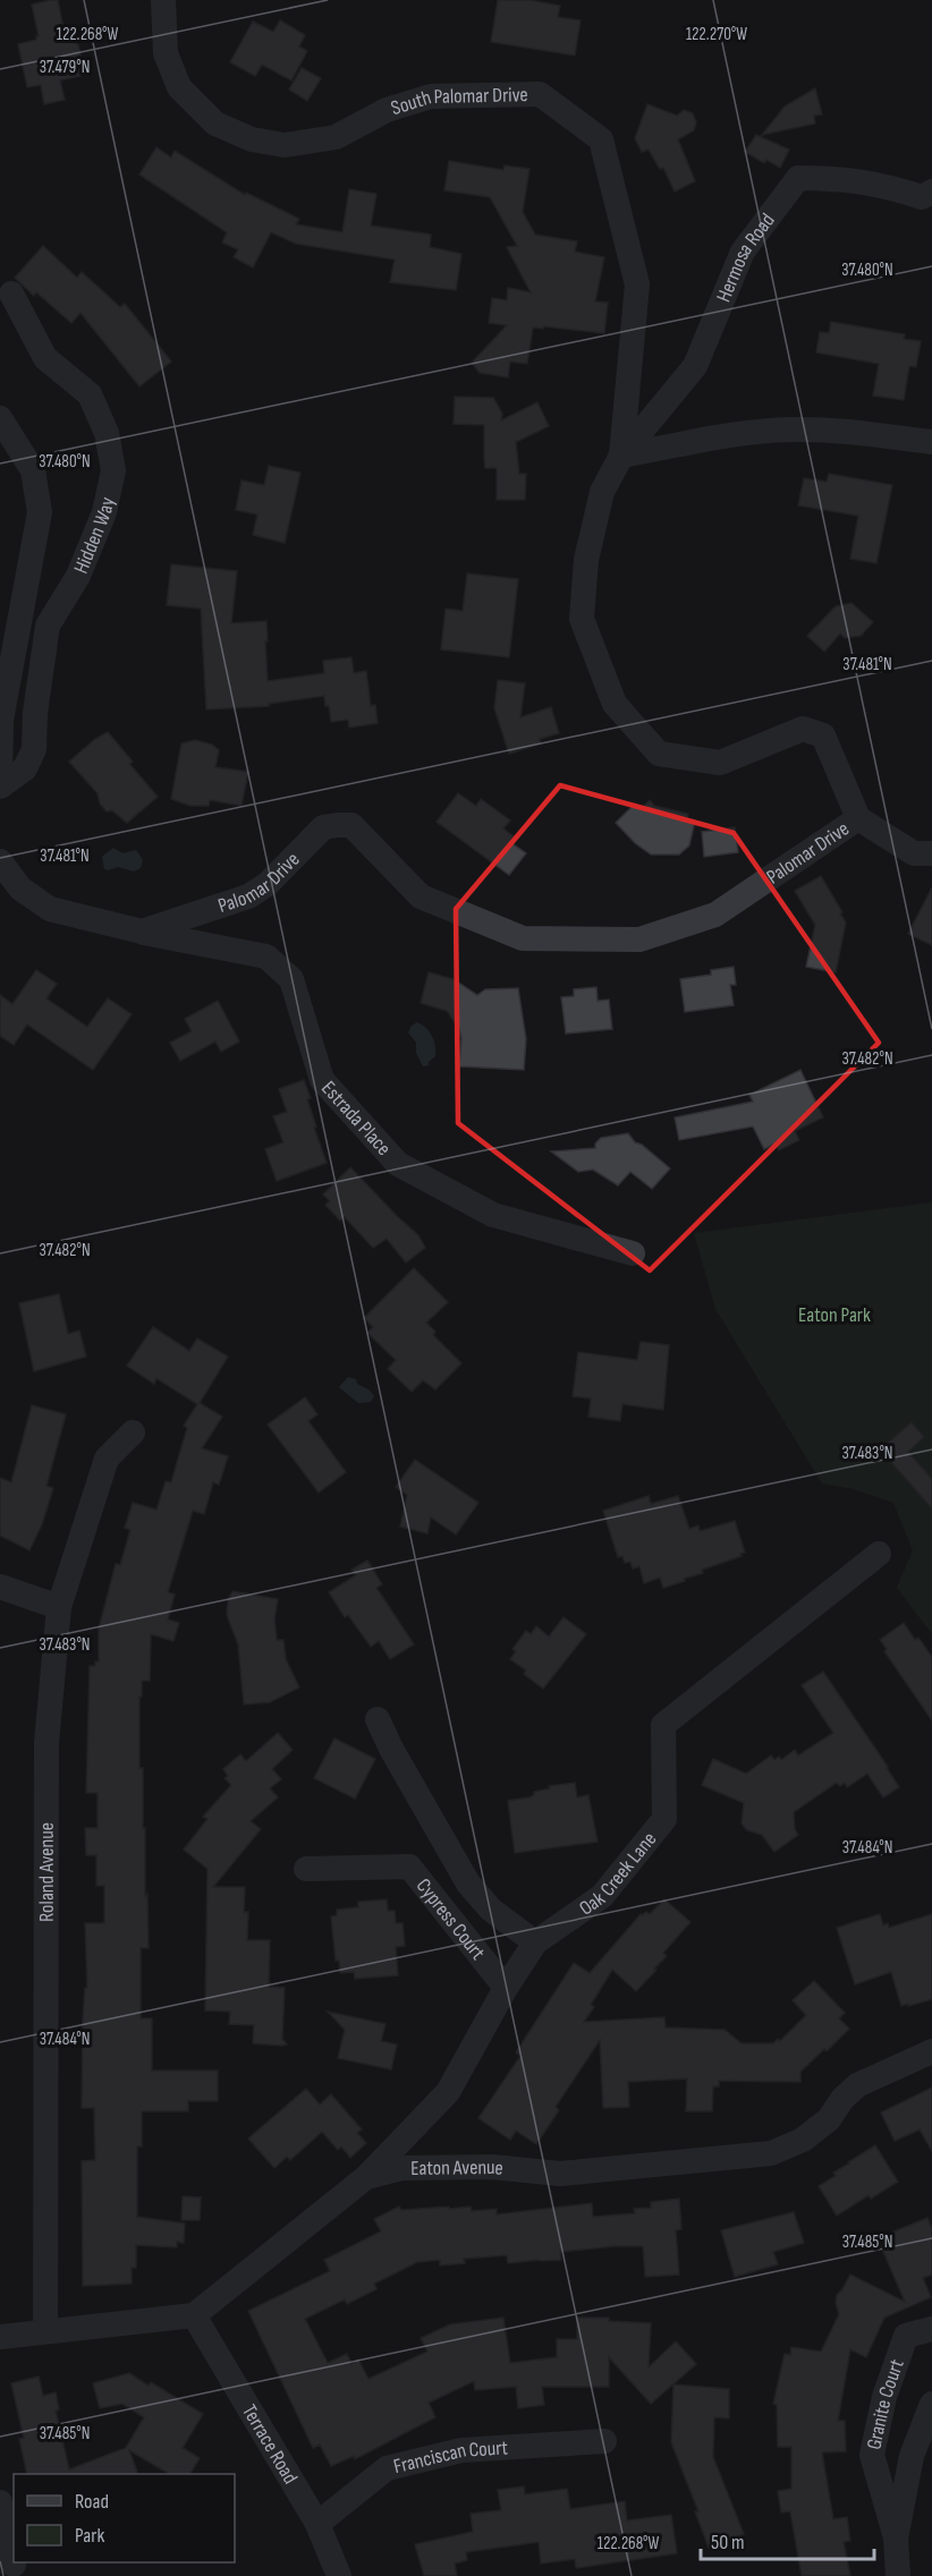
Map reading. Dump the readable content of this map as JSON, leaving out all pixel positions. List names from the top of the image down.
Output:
{
  "streets": {
    "street": [
      "South Palomar Drive",
      "Hermosa Road",
      "Hidden Way",
      "Palomar Drive",
      "Estrada Place",
      "Oak Creek Lane",
      "Roland Avenue",
      "Cypress Court",
      "Eaton Avenue",
      "Granite Court",
      "Terrace Road",
      "Franciscan Court"
    ]
  },
  "crossings": [
    ["South Palomar Drive", "Hermosa Road"],
    ["South Palomar Drive", "Palomar Drive"],
    ["Hermosa Road", "Palomar Drive"],
    ["Palomar Drive", "Estrada Place"],
    ["Oak Creek Lane", "Cypress Court"],
    ["Oak Creek Lane", "Eaton Avenue"],
    ["Eaton Avenue", "Terrace Road"],
    ["Terrace Road", "Franciscan Court"]
  ],
  "parks": ["Eaton Park"],
  "legend": ["Road", "Park"],
  "scale_bar": "50 m",
  "coordinates": [
    "122.268°W",
    "122.270°W",
    "37.479°N",
    "37.480°N",
    "37.481°N",
    "37.482°N",
    "37.483°N",
    "37.484°N",
    "37.485°N"
  ]
}
